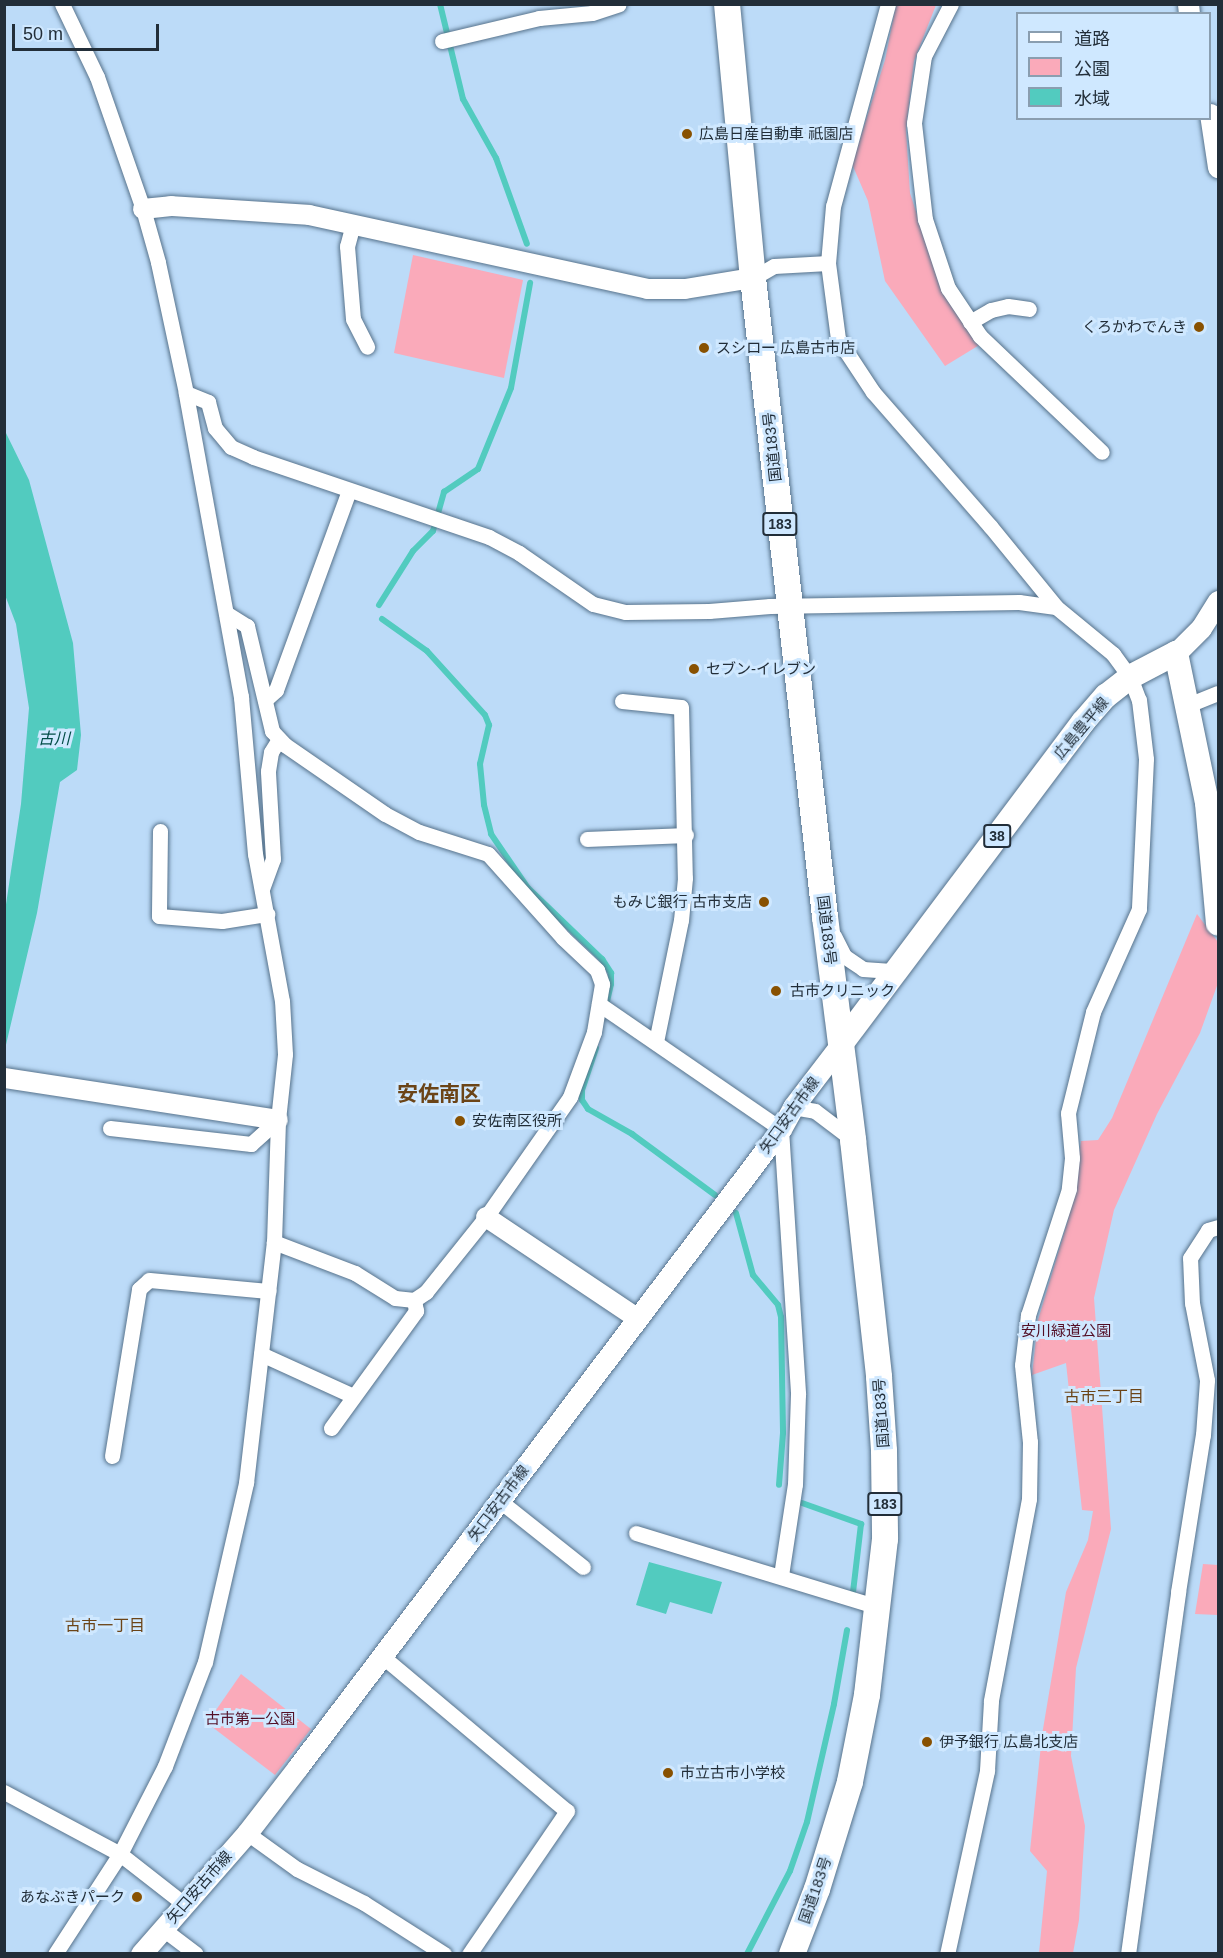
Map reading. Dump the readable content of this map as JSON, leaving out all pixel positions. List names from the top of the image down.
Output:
{
  "streets": {
    "highway": ["国道183号", "183"],
    "main road": ["広島豊平線", "38", "矢口安古市線"]
  },
  "crossings": [
    ["国道183号", "広島豊平線"],
    ["国道183号", "矢口安古市線"],
    ["広島豊平線", "矢口安古市線"]
  ],
  "districts": ["安佐南区", "古市三丁目", "古市一丁目"],
  "water": ["古川"],
  "parks": ["安川緑道公園", "古市第一公園"],
  "places": [
    "広島日産自動車 祇園店",
    "くろかわでんき",
    "スシロー 広島古市店",
    "セブン-イレブン",
    "もみじ銀行 古市支店",
    "古市クリニック",
    "安佐南区役所",
    "伊予銀行 広島北支店",
    "市立古市小学校",
    "あなぶきパーク"
  ],
  "legend": ["道路", "公園", "水域"],
  "scale_bar": "50 m"
}
